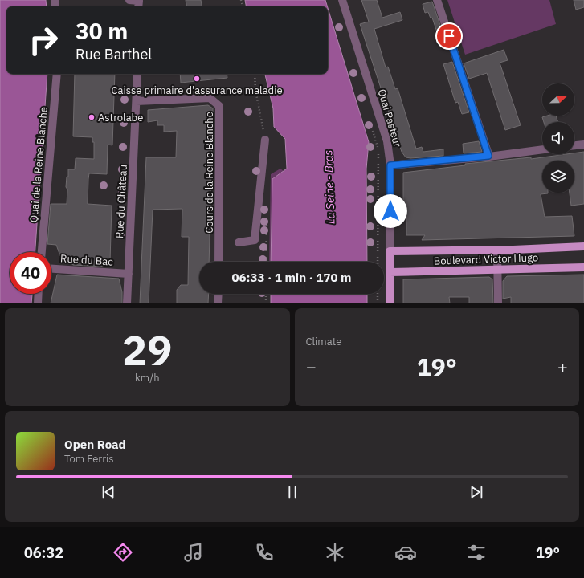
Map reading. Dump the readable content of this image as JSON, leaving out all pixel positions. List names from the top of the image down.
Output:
{
  "streets": {
    "main road": ["Quai Pasteur", "Boulevard Victor Hugo"],
    "street": [
      "Quai de la Reine Blanche",
      "Cours de la Reine Blanche",
      "Rue du Château",
      "Rue du Bac"
    ]
  },
  "crossings": [
    ["Quai Pasteur", "Boulevard Victor Hugo"],
    ["Cours de la Reine Blanche", "Rue du Château"],
    ["Rue du Château", "Rue du Bac"]
  ],
  "water": ["La Seine - Bras"],
  "places": ["Caisse primaire d'assurance maladie", "Astrolabe"],
  "north": "right",
  "page": {
    "turn": ["30 m", "Rue Barthel"],
    "limit": "40",
    "trip": "06:33 · 1 min · 170 m",
    "tile": [
      ["29", "km/h"],
      "Climate"
    ],
    "heat": ["−", "19°", "+"],
    "song": ["Open Road", "Tom Ferris"],
    "tabs": ["06:32", "19°"]
  }
}
